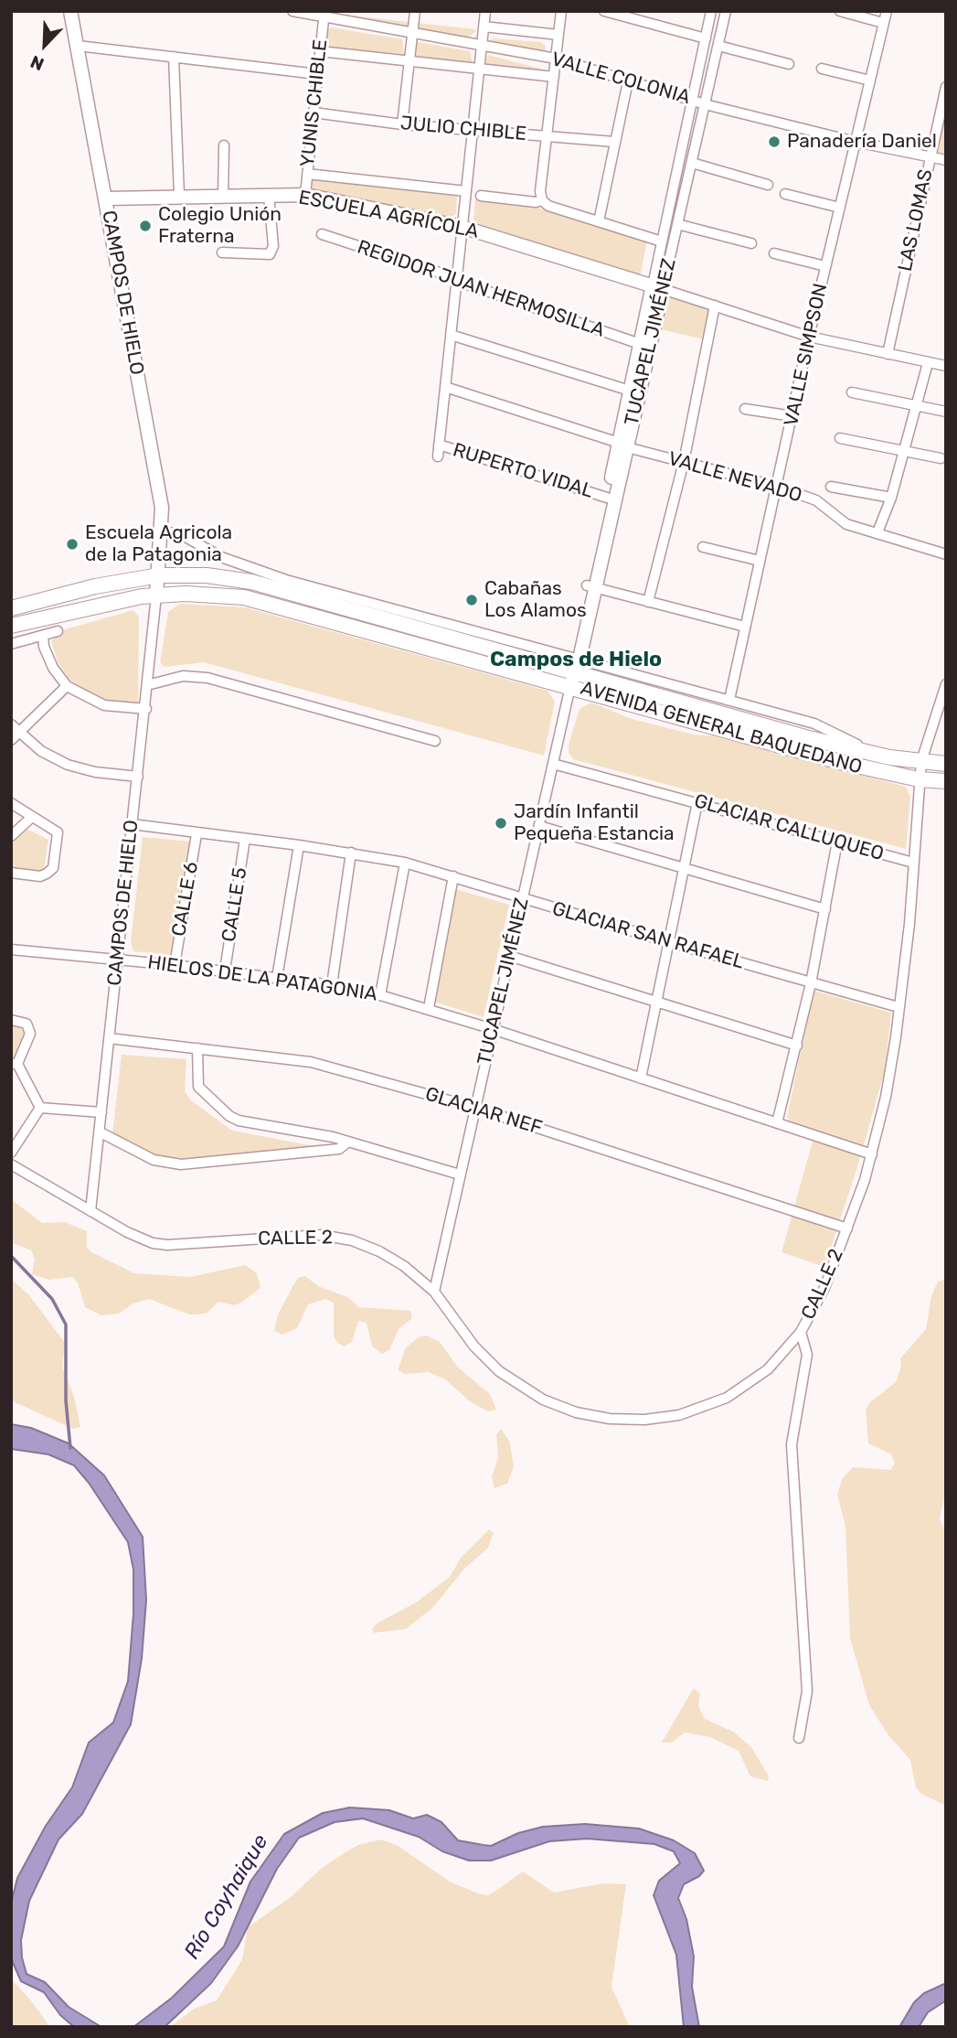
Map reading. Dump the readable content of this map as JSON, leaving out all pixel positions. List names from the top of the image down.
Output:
{
  "streets": {
    "main road": ["AVENIDA GENERAL BAQUEDANO"],
    "street": [
      "VALLE COLONIA",
      "YUNIS CHIBLE",
      "JULIO CHIBLE",
      "ESCUELA AGRÍCOLA",
      "LAS LOMAS",
      "REGIDOR JUAN HERMOSILLA",
      "CAMPOS DE HIELO",
      "TUCAPEL JIMÉNEZ",
      "VALLE SIMPSON",
      "RUPERTO VIDAL",
      "VALLE NEVADO",
      "GLACIAR CALLUQUEO",
      "CALLE 6",
      "CALLE 5",
      "GLACIAR SAN RAFAEL",
      "HIELOS DE LA PATAGONIA",
      "GLACIAR NEF",
      "CALLE 2"
    ]
  },
  "crossings": [
    ["VALLE COLONIA", "YUNIS CHIBLE"],
    ["VALLE COLONIA", "LAS LOMAS"],
    ["VALLE COLONIA", "TUCAPEL JIMÉNEZ"],
    ["VALLE COLONIA", "VALLE SIMPSON"],
    ["YUNIS CHIBLE", "JULIO CHIBLE"],
    ["YUNIS CHIBLE", "ESCUELA AGRÍCOLA"],
    ["ESCUELA AGRÍCOLA", "CAMPOS DE HIELO"],
    ["ESCUELA AGRÍCOLA", "TUCAPEL JIMÉNEZ"],
    ["REGIDOR JUAN HERMOSILLA", "TUCAPEL JIMÉNEZ"],
    ["CAMPOS DE HIELO", "AVENIDA GENERAL BAQUEDANO"],
    ["CAMPOS DE HIELO", "GLACIAR SAN RAFAEL"],
    ["CAMPOS DE HIELO", "HIELOS DE LA PATAGONIA"],
    ["CAMPOS DE HIELO", "GLACIAR NEF"],
    ["CAMPOS DE HIELO", "CALLE 2"],
    ["TUCAPEL JIMÉNEZ", "RUPERTO VIDAL"],
    ["TUCAPEL JIMÉNEZ", "VALLE NEVADO"],
    ["TUCAPEL JIMÉNEZ", "AVENIDA GENERAL BAQUEDANO"],
    ["TUCAPEL JIMÉNEZ", "GLACIAR CALLUQUEO"],
    ["TUCAPEL JIMÉNEZ", "GLACIAR SAN RAFAEL"],
    ["TUCAPEL JIMÉNEZ", "HIELOS DE LA PATAGONIA"],
    ["TUCAPEL JIMÉNEZ", "GLACIAR NEF"],
    ["TUCAPEL JIMÉNEZ", "CALLE 2"],
    ["VALLE SIMPSON", "VALLE NEVADO"],
    ["VALLE SIMPSON", "AVENIDA GENERAL BAQUEDANO"],
    ["AVENIDA GENERAL BAQUEDANO", "CALLE 2"],
    ["GLACIAR CALLUQUEO", "CALLE 2"],
    ["CALLE 6", "GLACIAR SAN RAFAEL"],
    ["CALLE 6", "HIELOS DE LA PATAGONIA"],
    ["CALLE 5", "GLACIAR SAN RAFAEL"],
    ["CALLE 5", "HIELOS DE LA PATAGONIA"],
    ["GLACIAR SAN RAFAEL", "CALLE 2"],
    ["HIELOS DE LA PATAGONIA", "CALLE 2"],
    ["GLACIAR NEF", "CALLE 2"]
  ],
  "districts": ["Campos de Hielo"],
  "water": ["Río Coyhaique"],
  "places": [
    "Panadería Daniel",
    "Colegio Unión Fraterna",
    "Escuela Agricola de la Patagonia",
    "Cabañas Los Alamos",
    "Jardín Infantil Pequeña Estancia"
  ],
  "north": "bottom left"
}
